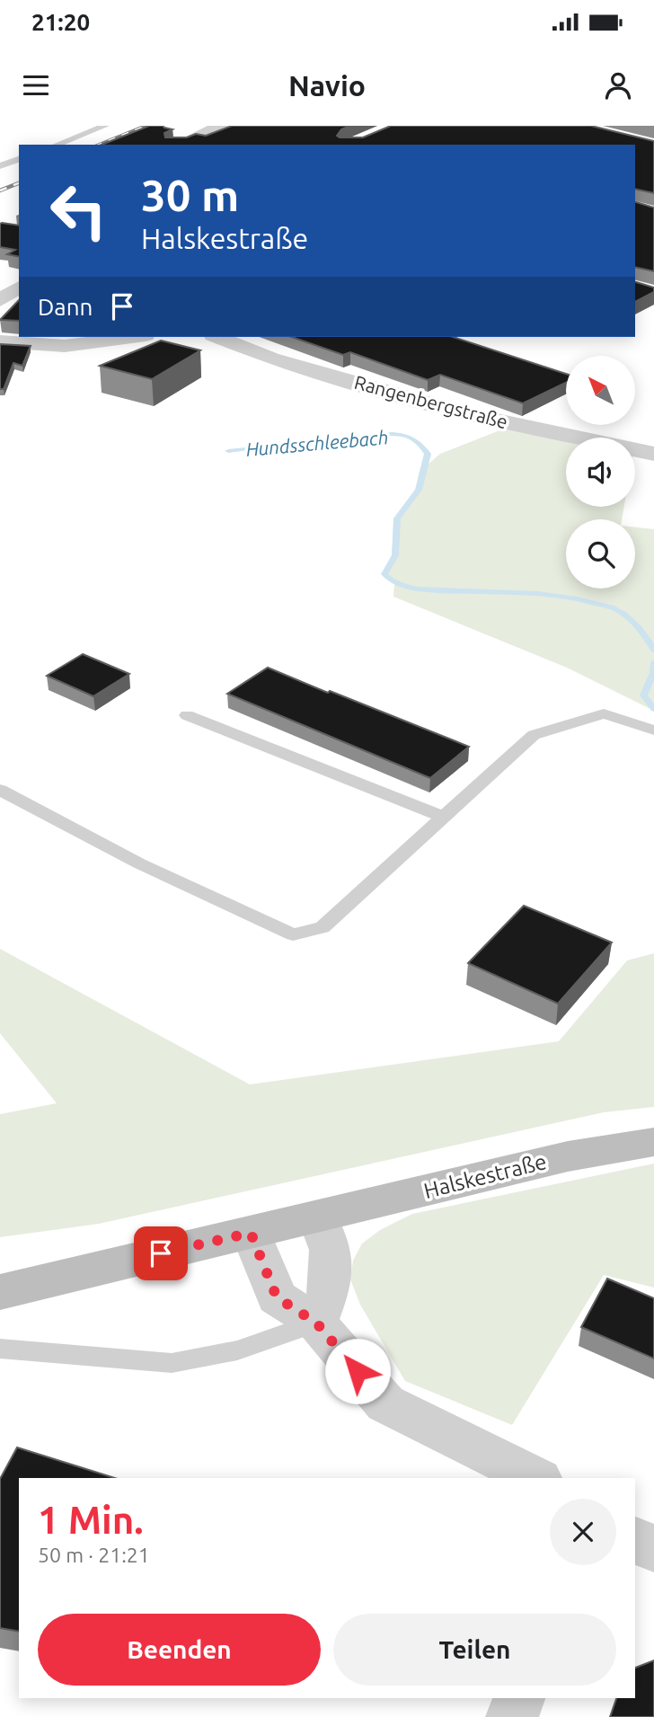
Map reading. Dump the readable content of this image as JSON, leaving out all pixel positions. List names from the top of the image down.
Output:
{
  "streets": {
    "street": ["Rangenbergstraße", "Halskestraße"]
  },
  "water": ["Hundsschleebach"],
  "north": "top left",
  "page": {
    "status": "21:20",
    "header": "Navio",
    "turn": ["30 m", "Halskestraße"],
    "then": "Dann",
    "heading": ["1 Min.", "50 m · 21:21"],
    "buttons": ["Beenden", "Teilen"]
  }
}
